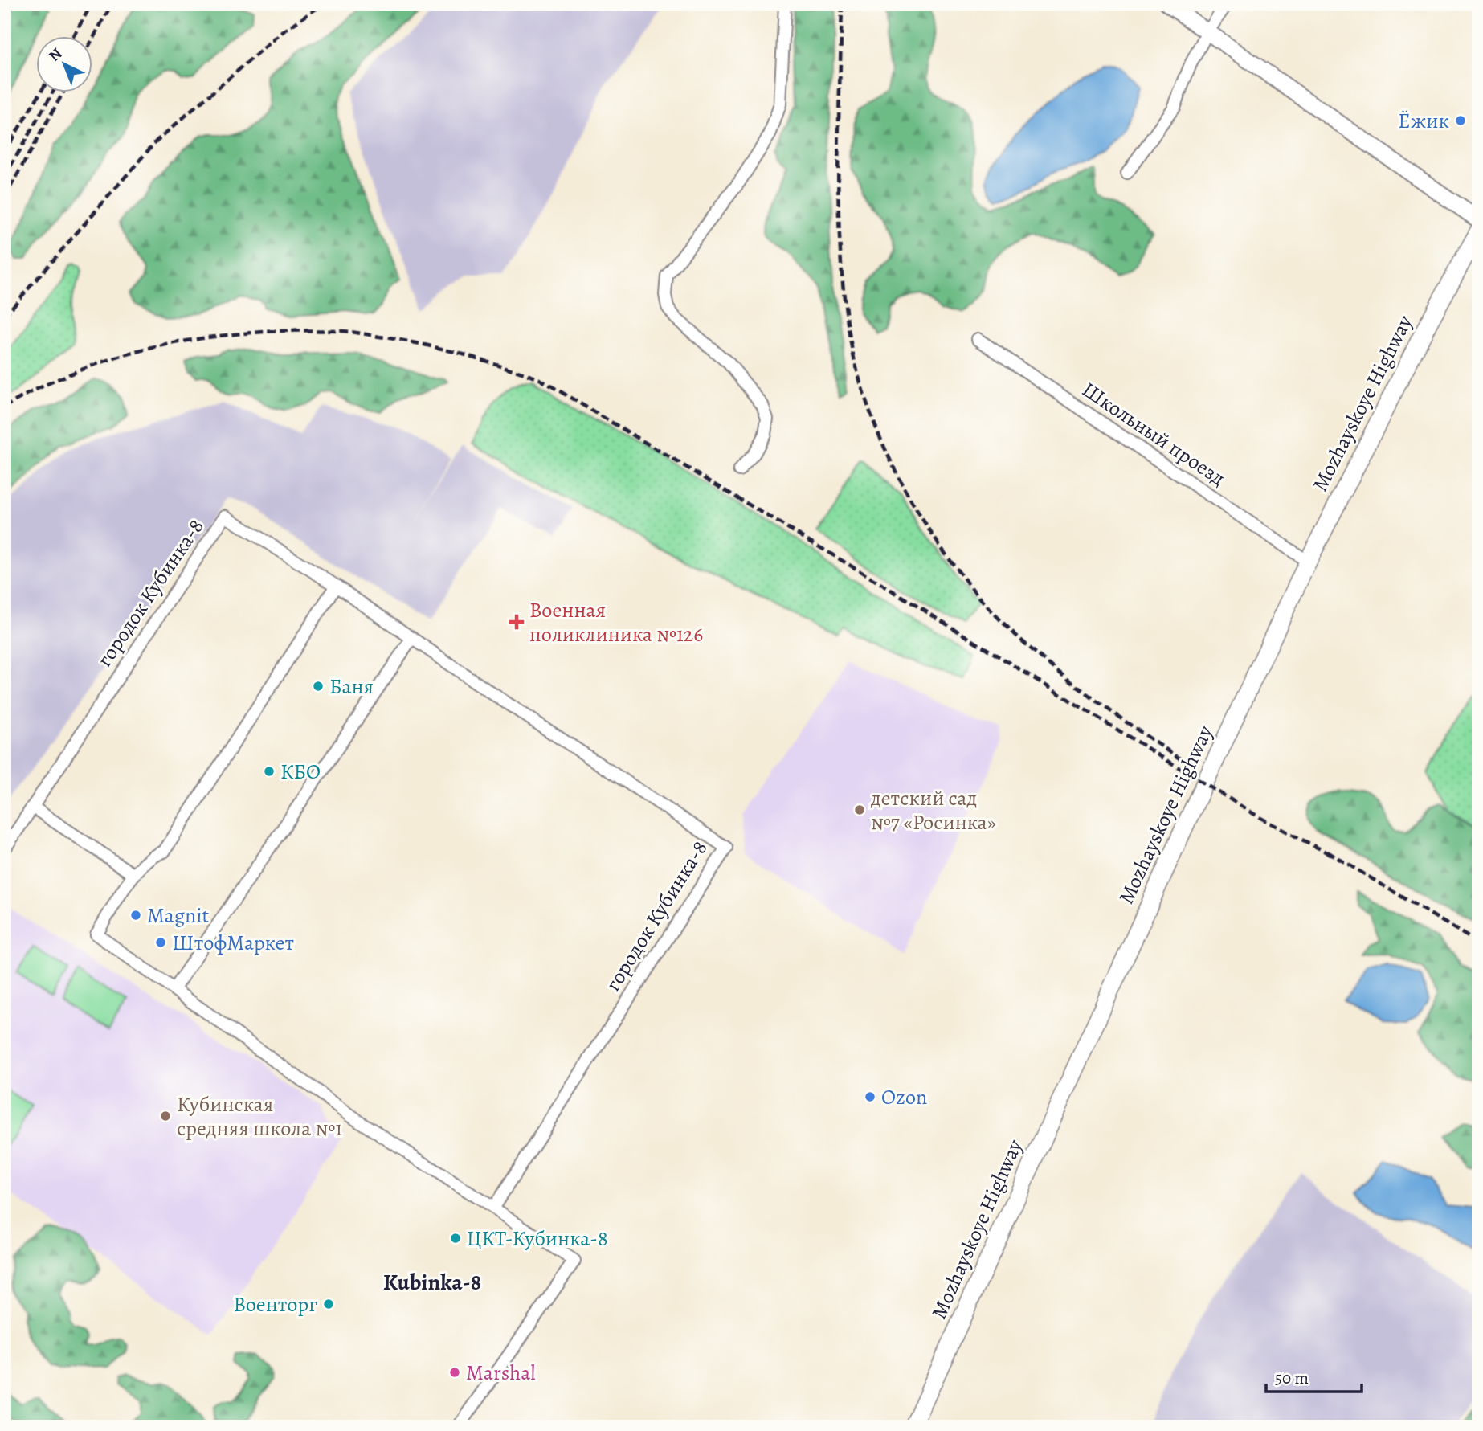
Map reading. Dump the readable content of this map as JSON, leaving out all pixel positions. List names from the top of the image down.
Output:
{
  "streets": {
    "main road": ["Mozhayskoye Highway"],
    "street": ["Школьный проезд", "городок Кубинка-8"]
  },
  "crossings": [
    ["Mozhayskoye Highway", "Школьный проезд"]
  ],
  "districts": ["Kubinka-8"],
  "places": {
    "other": [
      "Ёжик",
      "Баня",
      "КБО",
      "детский сад №7 «Росинка»",
      "Magnit",
      "ШтофМаркет",
      "Ozon",
      "Кубинская средняя школа №1",
      "ЦКТ-Кубинка-8",
      "Военторг",
      "Marshal"
    ],
    "health": ["Военная поликлиника №126"]
  },
  "scale_bar": "50 m",
  "north": "top left"
}
